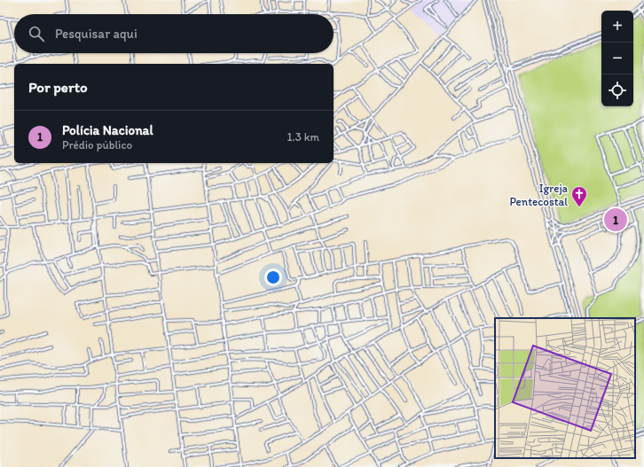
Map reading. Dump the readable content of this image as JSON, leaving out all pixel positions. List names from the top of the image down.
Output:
{
  "places": {
    "church": ["Igreja Pentecostal"]
  },
  "page": {
    "map_buttons": ["+", "−"],
    "search": "Pesquisar aqui",
    "heading": "Por perto",
    "list": [
      {
        "mark": "1",
        "name": "Polícia Nacional",
        "note": "Prédio público",
        "value": "1.3 km"
      }
    ],
    "pins": "1"
  }
}
